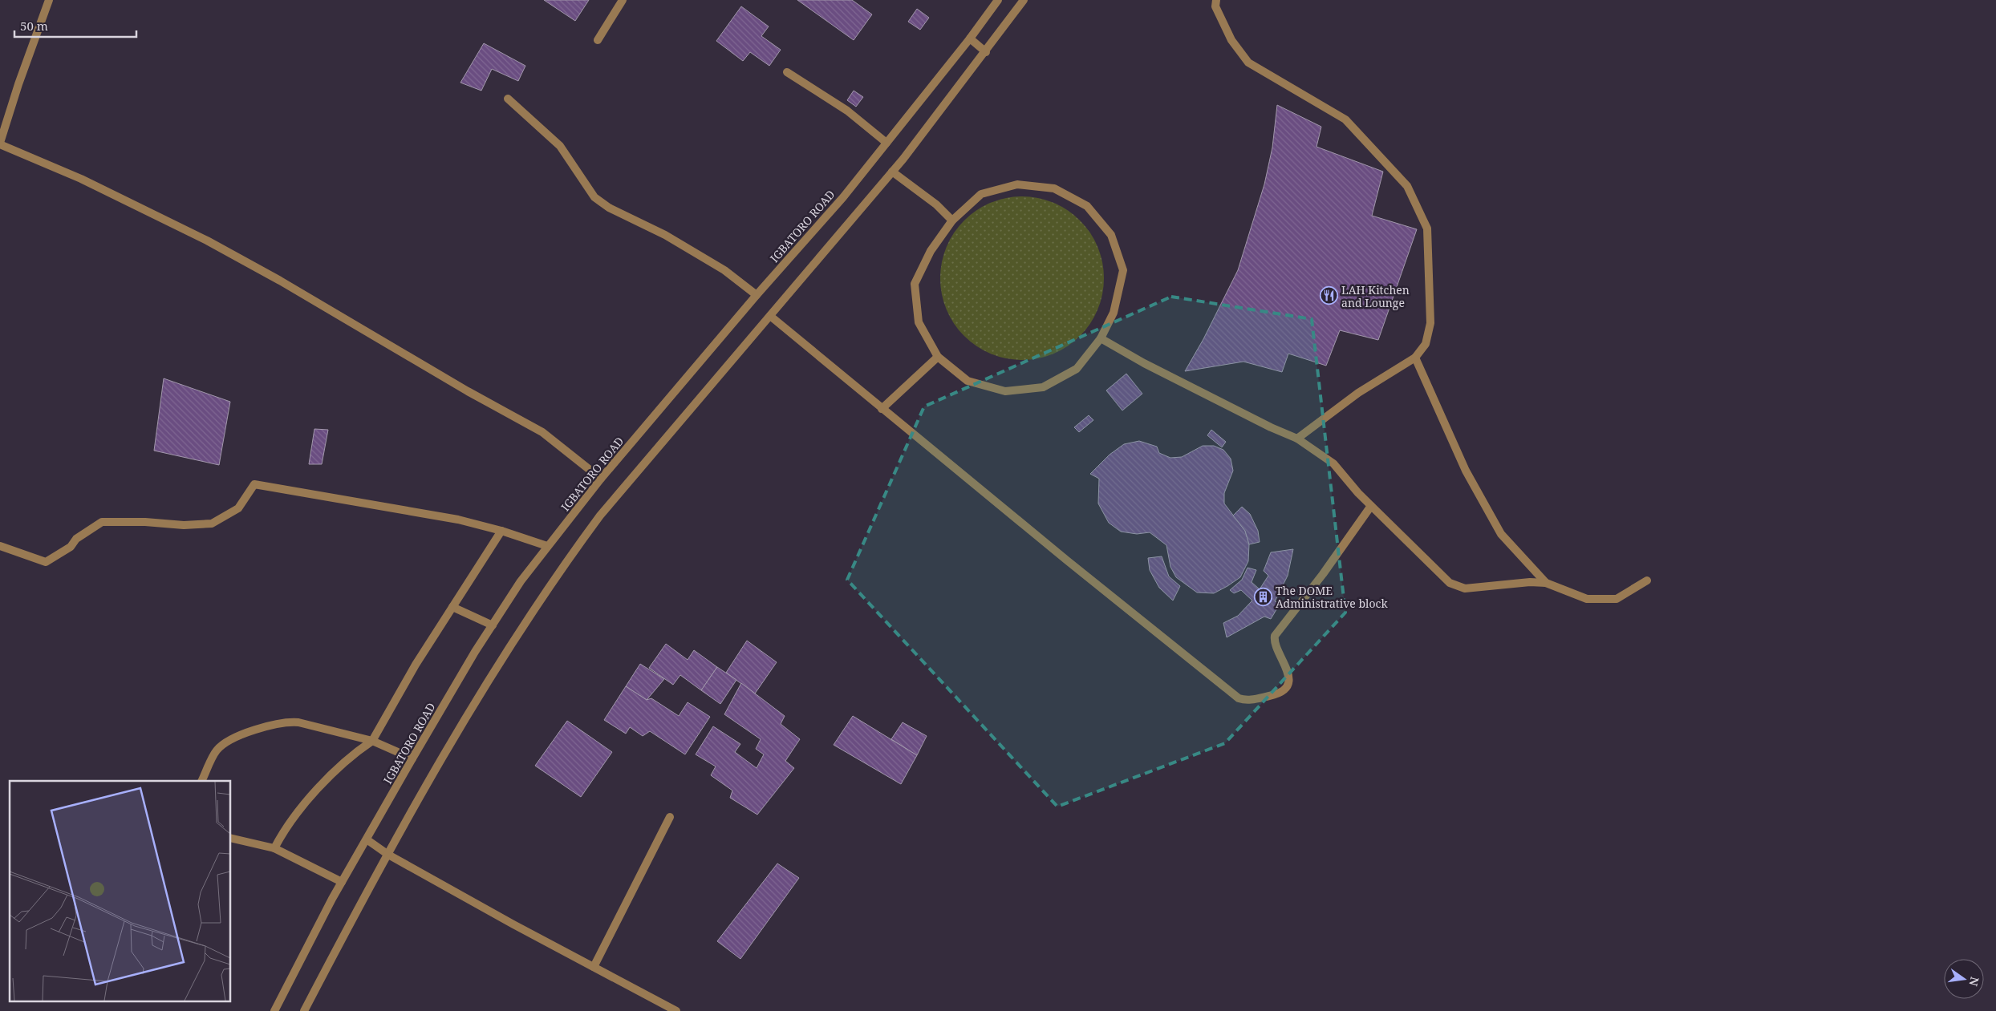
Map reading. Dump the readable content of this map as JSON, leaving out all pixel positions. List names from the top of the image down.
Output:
{
  "streets": {
    "street": ["IGBATORO ROAD"]
  },
  "places": {
    "restaurant": ["LAH Kitchen and Lounge"],
    "building": ["The DOME Administrative block"]
  },
  "scale_bar": "50 m",
  "north": "right"
}
